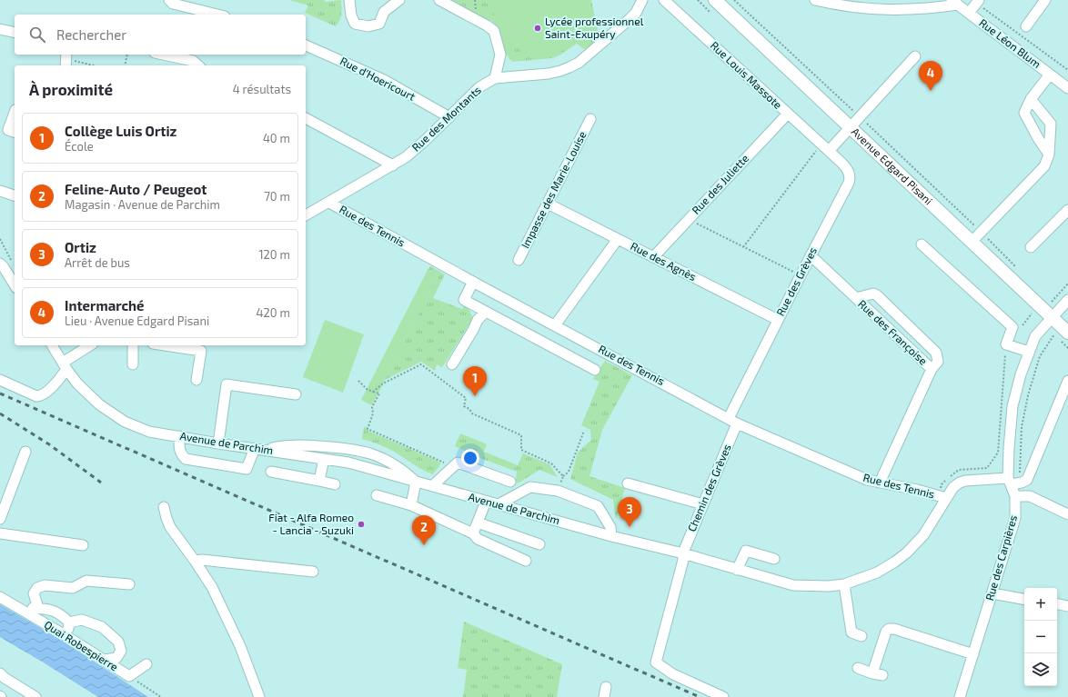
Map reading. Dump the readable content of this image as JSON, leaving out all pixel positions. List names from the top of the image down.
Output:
{
  "streets": {
    "main road": ["Avenue Edgard Pisani"],
    "street": [
      "Rue Léon Blum",
      "Rue Louis Massote",
      "Rue d'Hoericourt",
      "Rue des Montants",
      "Rue des Juliette",
      "Impasse des Marie-Louise",
      "Rue des Tennis",
      "Rue des Agnès",
      "Rue des Grèves",
      "Rue des Françoise",
      "Avenue de Parchim",
      "Chemin des Grèves",
      "Rue des Carpières",
      "Quai Robespierre"
    ]
  },
  "crossings": [
    ["Rue Louis Massote", "Rue des Juliette"],
    ["Rue Louis Massote", "Rue des Grèves"],
    ["Rue d'Hoericourt", "Rue des Montants"],
    ["Rue des Montants", "Rue des Tennis"],
    ["Avenue Edgard Pisani", "Rue des Carpières"],
    ["Rue des Juliette", "Rue des Agnès"],
    ["Impasse des Marie-Louise", "Rue des Agnès"],
    ["Rue des Tennis", "Rue des Grèves"],
    ["Rue des Tennis", "Rue des Françoise"],
    ["Rue des Tennis", "Avenue de Parchim"],
    ["Rue des Tennis", "Chemin des Grèves"],
    ["Rue des Agnès", "Rue des Grèves"],
    ["Rue des Grèves", "Rue des Françoise"],
    ["Rue des Grèves", "Chemin des Grèves"],
    ["Avenue de Parchim", "Chemin des Grèves"],
    ["Avenue de Parchim", "Rue des Carpières"]
  ],
  "places": ["Lycée professionnel Saint-Exupéry", "Fiat - Alfa Romeo - Lancia - Suzuki"],
  "page": {
    "search": "Rechercher",
    "pins": [
      "4",
      "1",
      "3",
      "2"
    ],
    "heading": ["À proximité", "4 résultats"],
    "list": [
      {
        "mark": "1",
        "name": "Collège Luis Ortiz",
        "note": "École",
        "value": "40 m"
      },
      {
        "mark": "2",
        "name": "Feline-Auto / Peugeot",
        "note": "Magasin · Avenue de Parchim",
        "value": "70 m"
      },
      {
        "mark": "3",
        "name": "Ortiz",
        "note": "Arrêt de bus",
        "value": "120 m"
      },
      {
        "mark": "4",
        "name": "Intermarché",
        "note": "Lieu · Avenue Edgard Pisani",
        "value": "420 m"
      }
    ],
    "map_buttons": ["+", "−"]
  }
}
